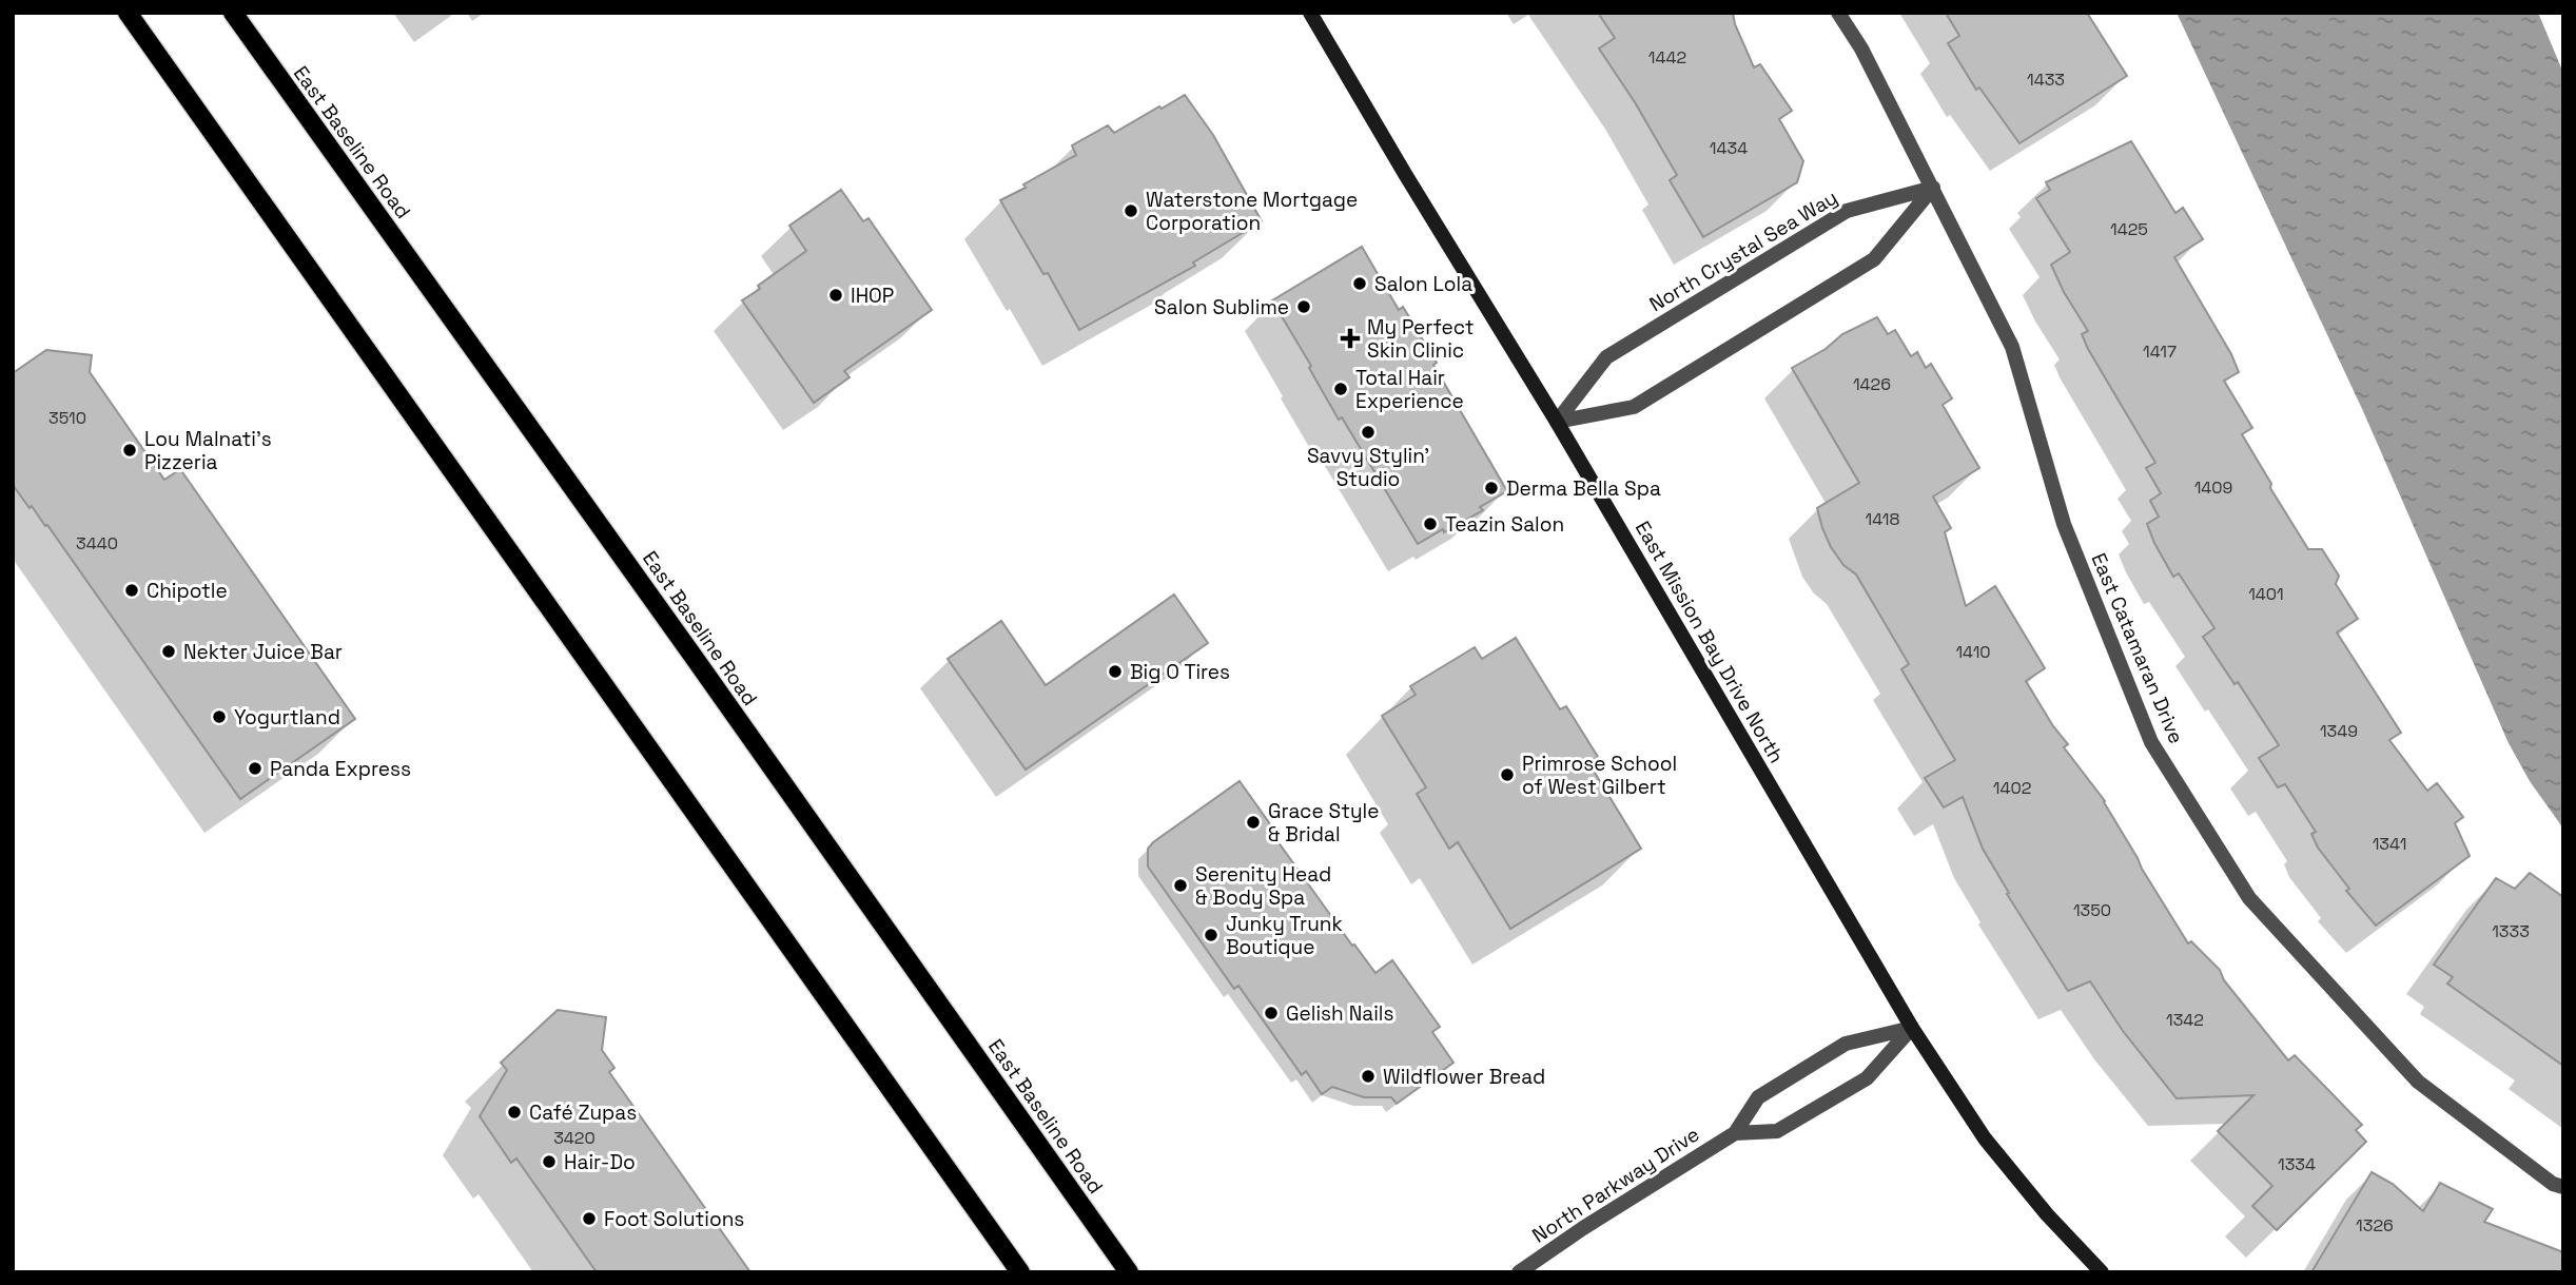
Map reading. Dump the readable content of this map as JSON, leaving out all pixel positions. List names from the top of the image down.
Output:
{
  "streets": {
    "main road": ["East Baseline Road"],
    "street": [
      "North Crystal Sea Way",
      "East Mission Bay Drive North",
      "East Catamaran Drive",
      "North Parkway Drive"
    ]
  },
  "crossings": [
    ["North Crystal Sea Way", "East Mission Bay Drive North"],
    ["North Crystal Sea Way", "East Catamaran Drive"],
    ["East Mission Bay Drive North", "North Parkway Drive"]
  ],
  "places": {
    "other": [
      "Waterstone Mortgage Corporation",
      "Salon Lola",
      "IHOP",
      "Salon Sublime",
      "Total Hair Experience",
      "Savvy Stylin' Studio",
      "Lou Malnati's Pizzeria",
      "Derma Bella Spa",
      "Teazin Salon",
      "Chipotle",
      "Nekter Juice Bar",
      "Big O Tires",
      "Yogurtland",
      "Panda Express",
      "Primrose School of West Gilbert",
      "Grace Style & Bridal",
      "Serenity Head & Body Spa",
      "Junky Trunk Boutique",
      "Gelish Nails",
      "Wildflower Bread",
      "Café Zupas",
      "Hair-Do",
      "Foot Solutions"
    ],
    "health": ["My Perfect Skin Clinic"]
  },
  "house_numbers": [
    "1442",
    "1433",
    "1434",
    "1425",
    "1417",
    "1426",
    "3510",
    "1409",
    "1418",
    "3440",
    "1401",
    "1410",
    "1349",
    "1402",
    "1341",
    "1350",
    "1333",
    "1342",
    "3420",
    "1334",
    "1326"
  ]
}
